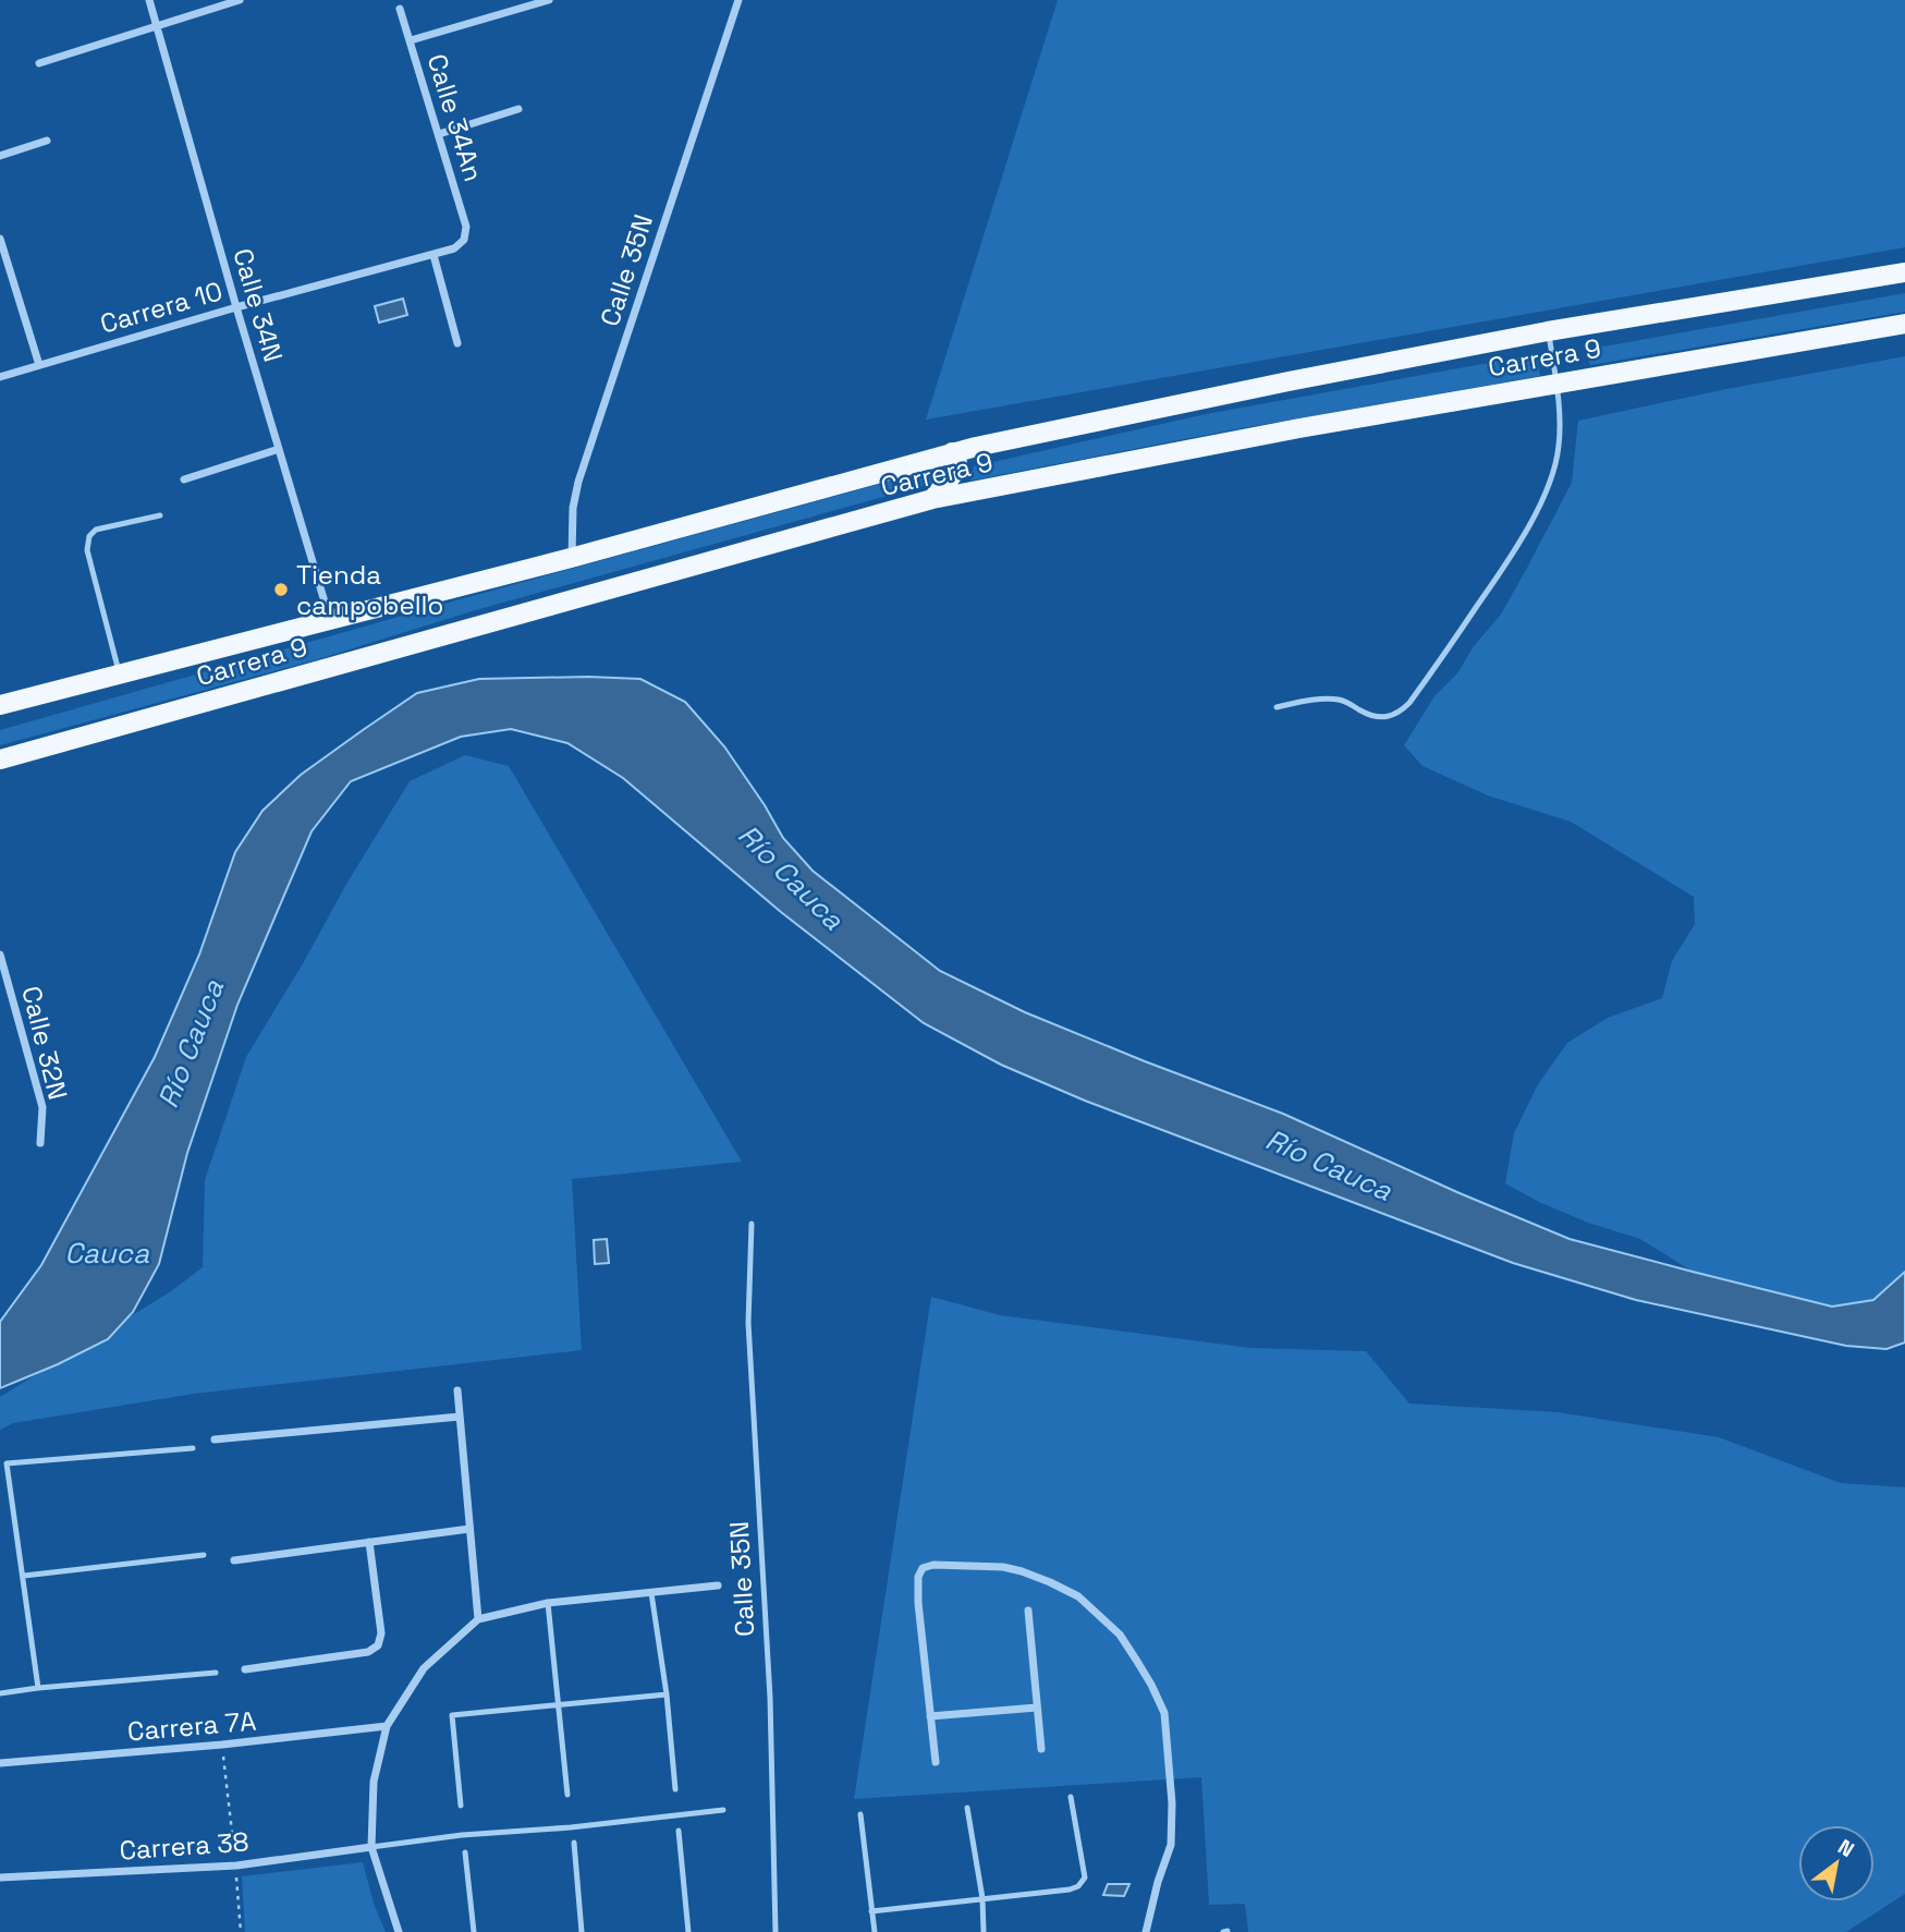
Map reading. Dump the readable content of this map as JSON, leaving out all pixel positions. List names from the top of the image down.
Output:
{
  "streets": {
    "main road": ["Carrera 9"],
    "street": [
      "Calle 34An",
      "Calle 35N",
      "Calle 34N",
      "Carrera 10",
      "Calle 32N",
      "Carrera 7A",
      "Carrera 38"
    ]
  },
  "crossings": [
    ["Calle 34An", "Carrera 10"],
    ["Calle 35N", "Carrera 9"],
    ["Calle 34N", "Carrera 10"],
    ["Calle 34N", "Carrera 9"]
  ],
  "water": ["Río Cauca", "Cauca"],
  "places": ["Tienda campobello"],
  "north": "top right"
}
